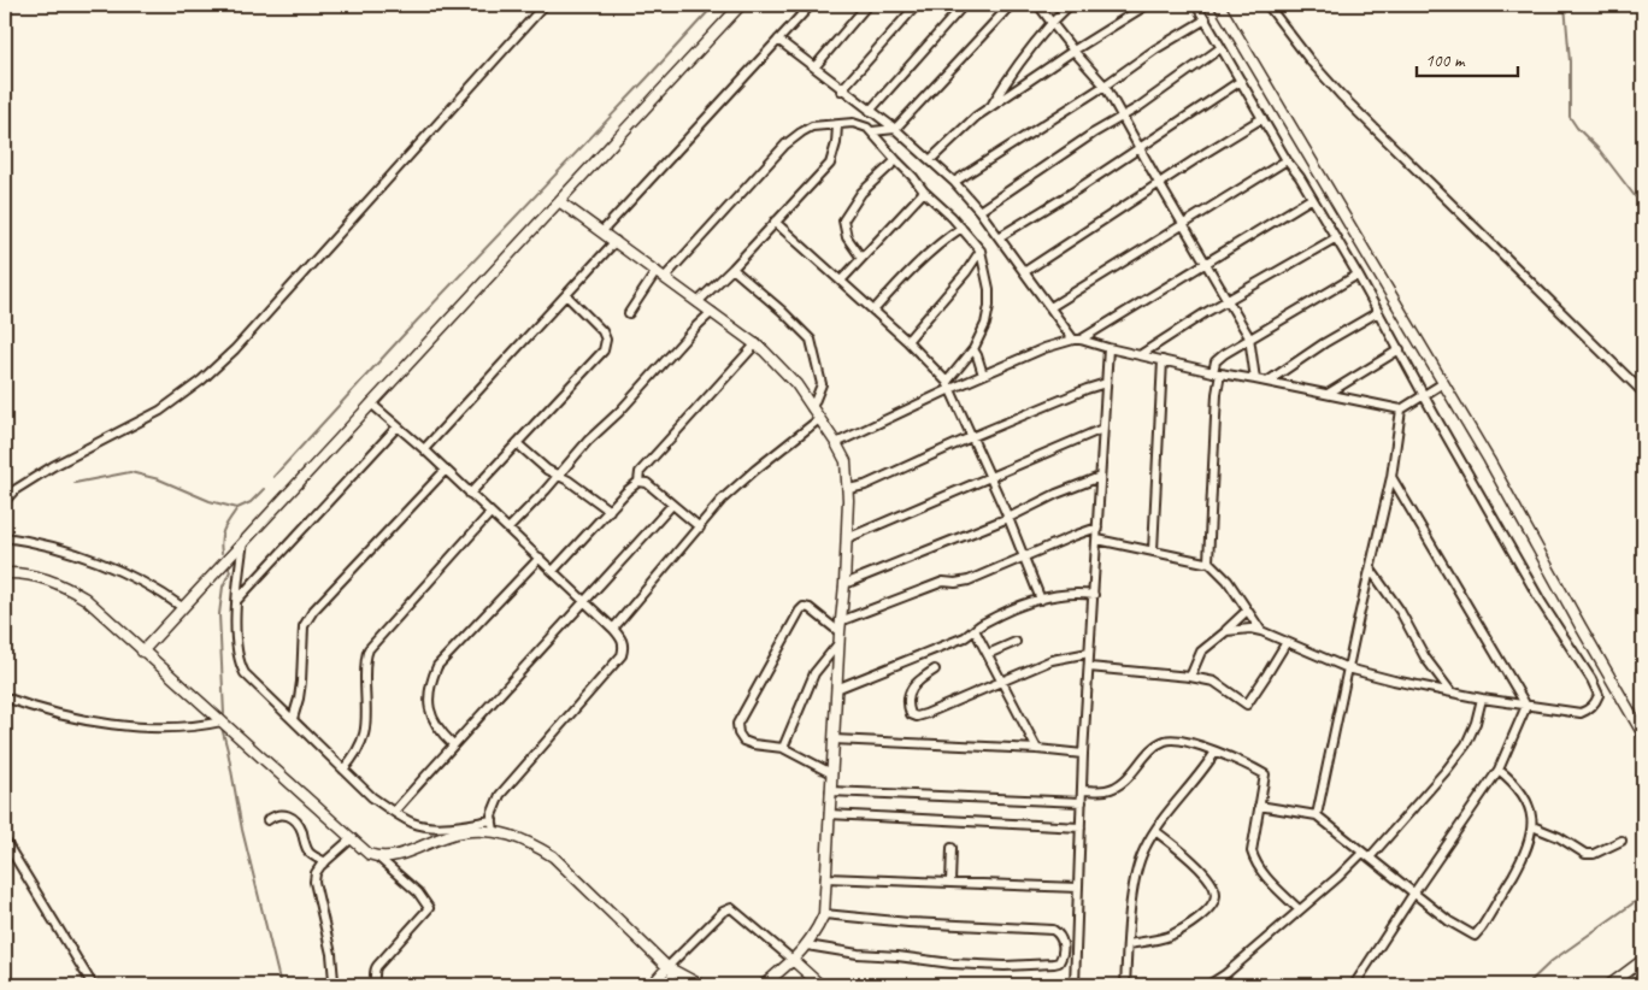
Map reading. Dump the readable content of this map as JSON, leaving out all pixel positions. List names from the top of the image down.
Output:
{
  "scale_bar": "100 m"
}
